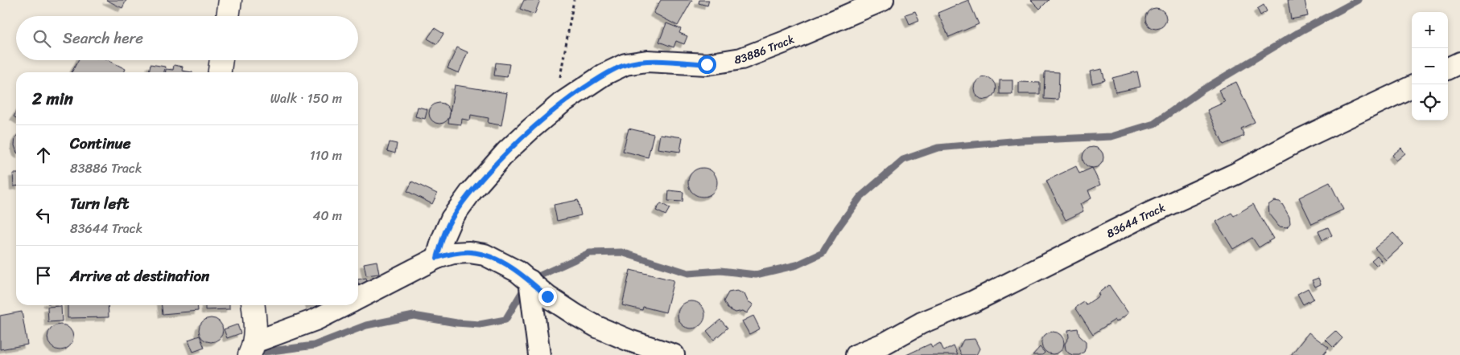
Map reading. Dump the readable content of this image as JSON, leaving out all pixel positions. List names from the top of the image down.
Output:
{
  "streets": {
    "street": ["83886 Track", "83644 Track"]
  },
  "page": {
    "map_buttons": ["+", "−"],
    "search": "Search here",
    "heading": ["2 min", "Walk · 150 m"],
    "list": [
      ["Continue", "83886 Track", "110 m"],
      ["Turn left", "83644 Track", "40 m"],
      "Arrive at destination"
    ]
  }
}
